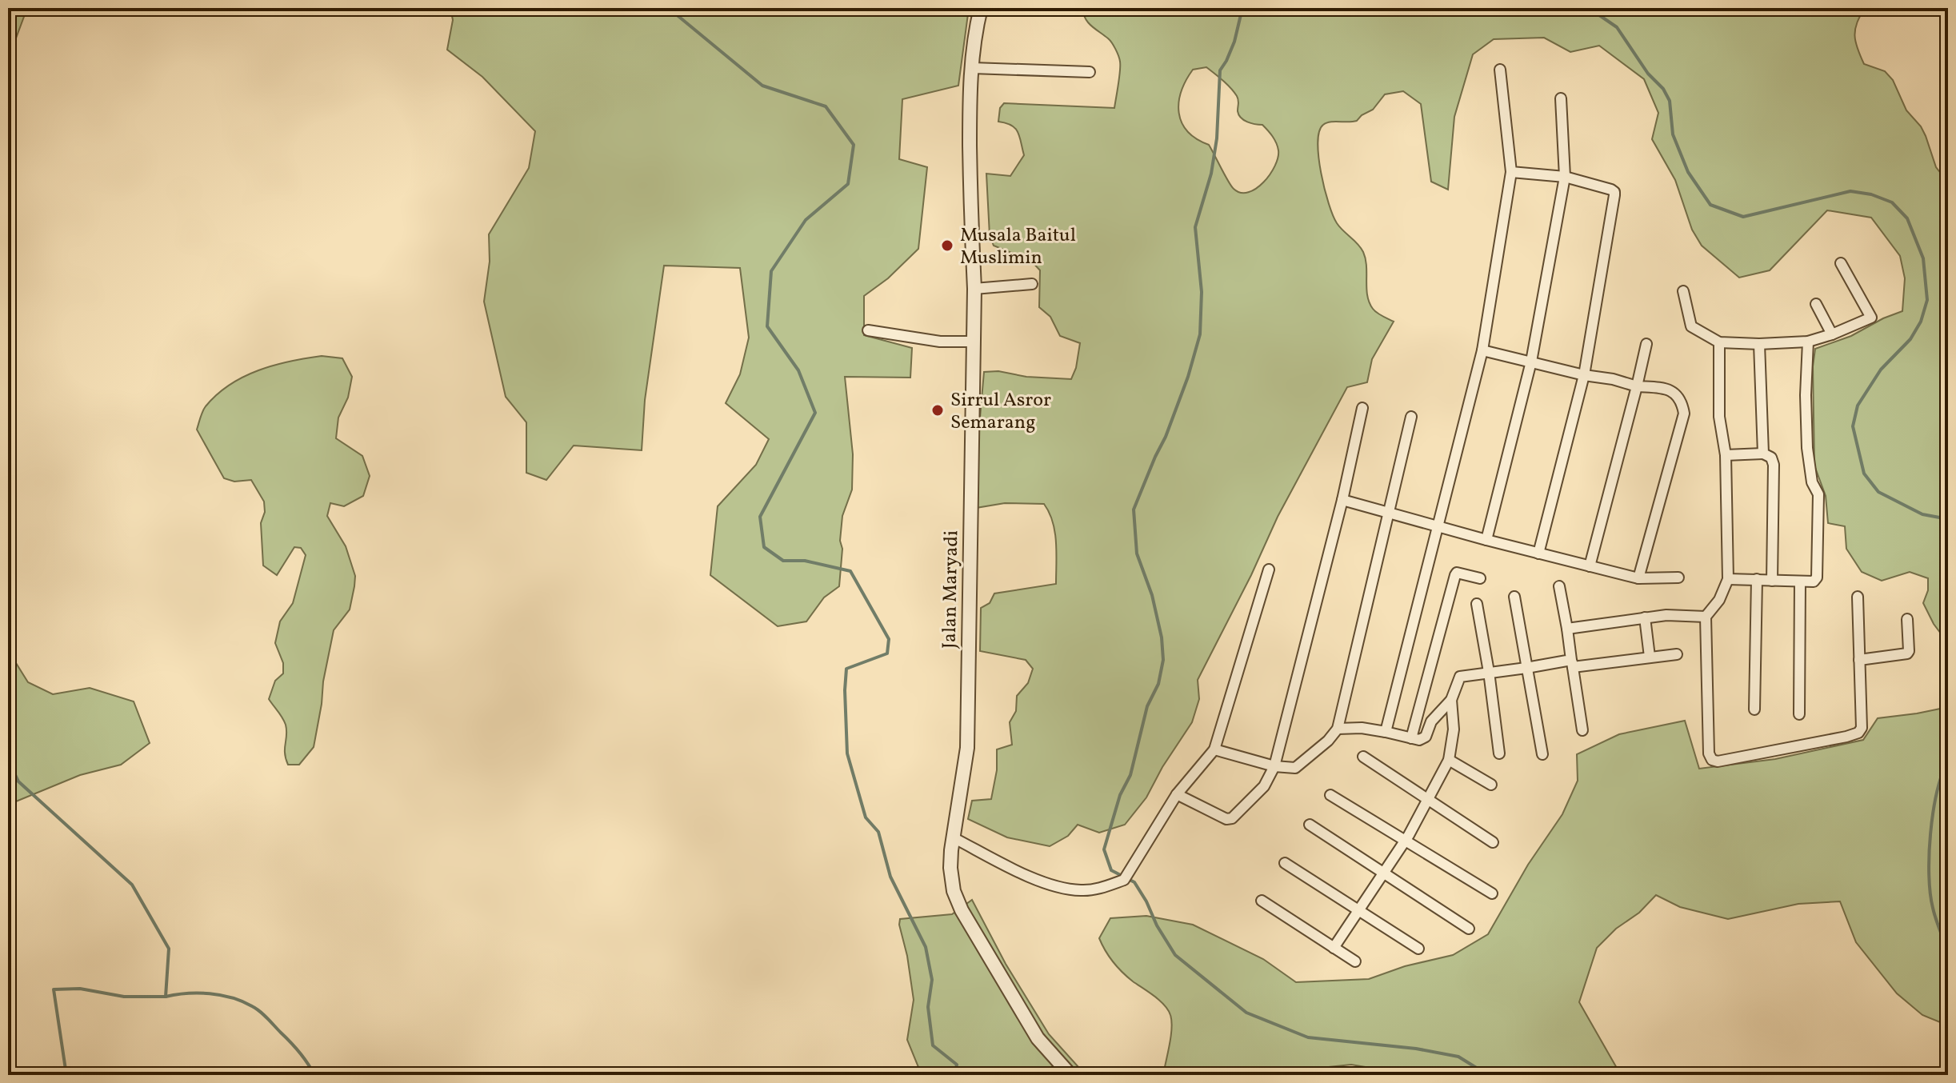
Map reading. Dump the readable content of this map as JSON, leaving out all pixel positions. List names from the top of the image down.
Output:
{
  "streets": {
    "street": ["Jalan Maryadi"]
  },
  "places": ["Musala Baitul Muslimin", "Sirrul Asror Semarang"]
}
